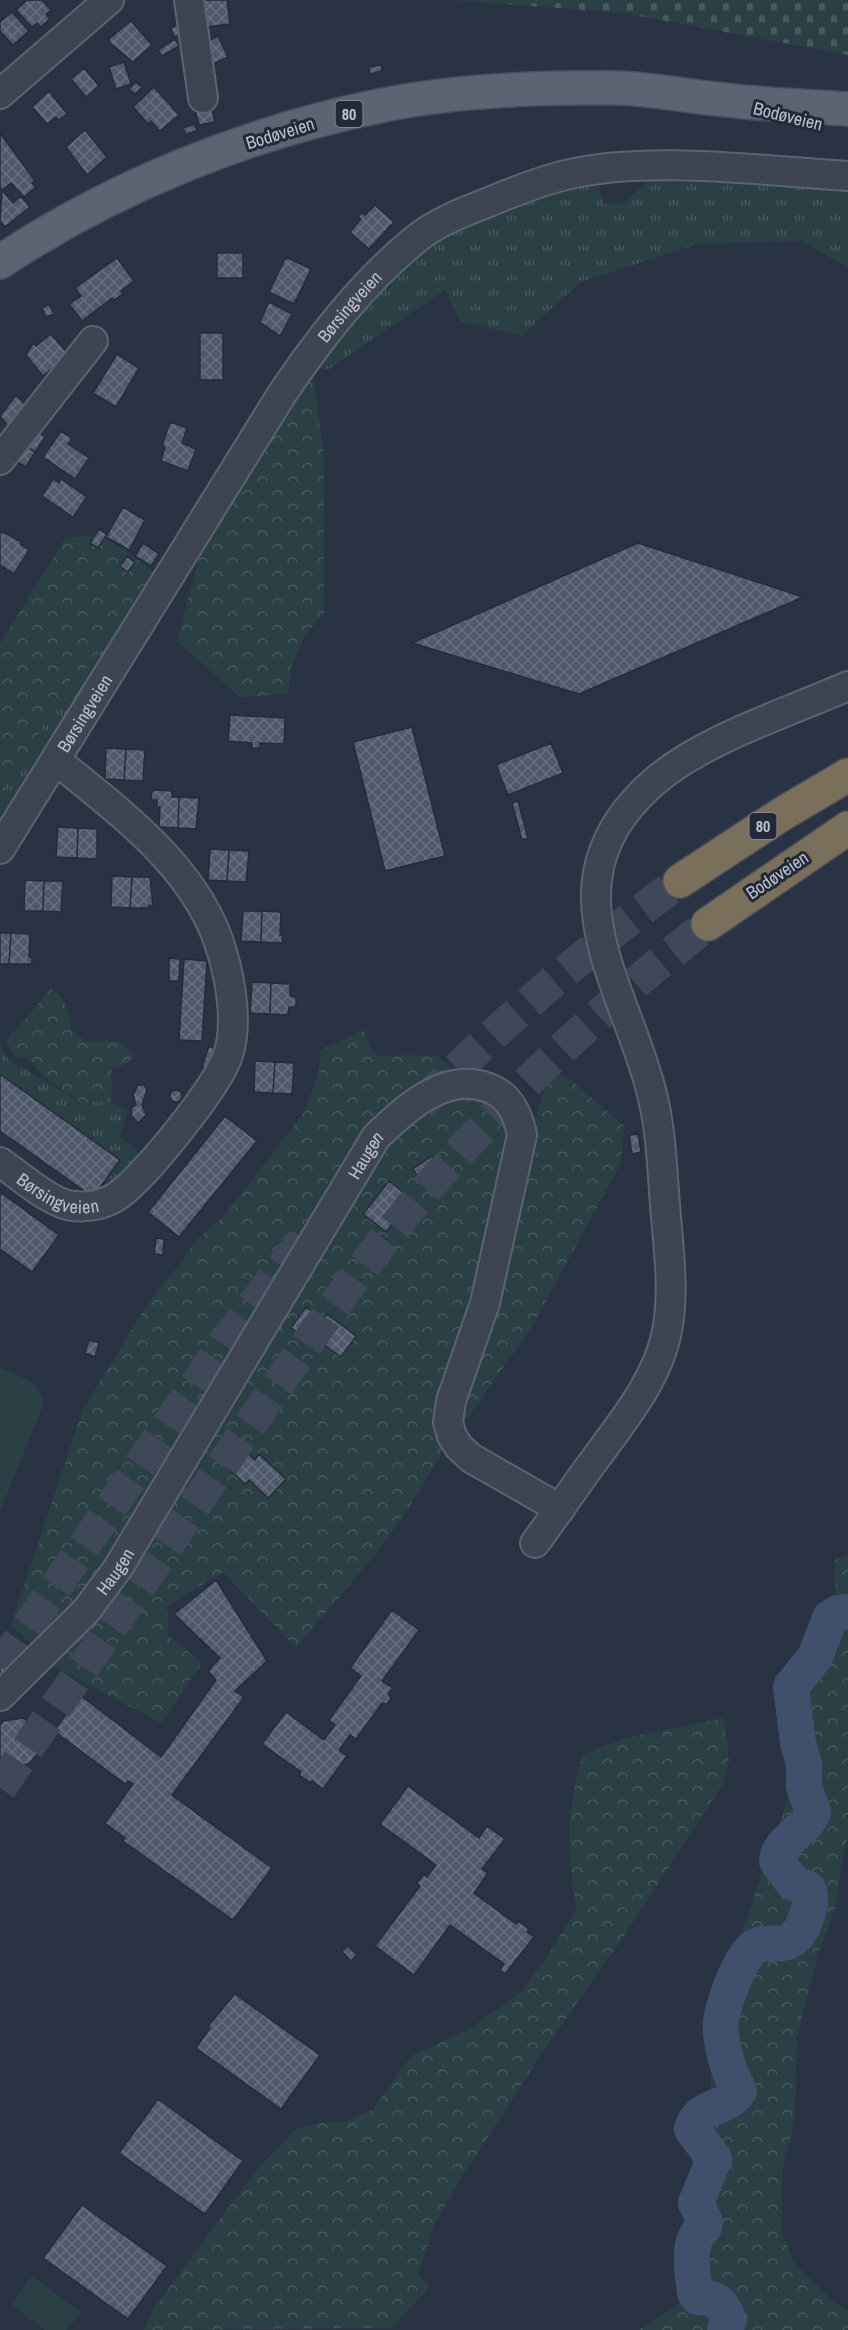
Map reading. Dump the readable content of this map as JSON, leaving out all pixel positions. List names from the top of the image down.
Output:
{
  "streets": {
    "highway": ["80", "Bodøveien"],
    "street": ["Børsingveien", "Haugen"]
  }
}
